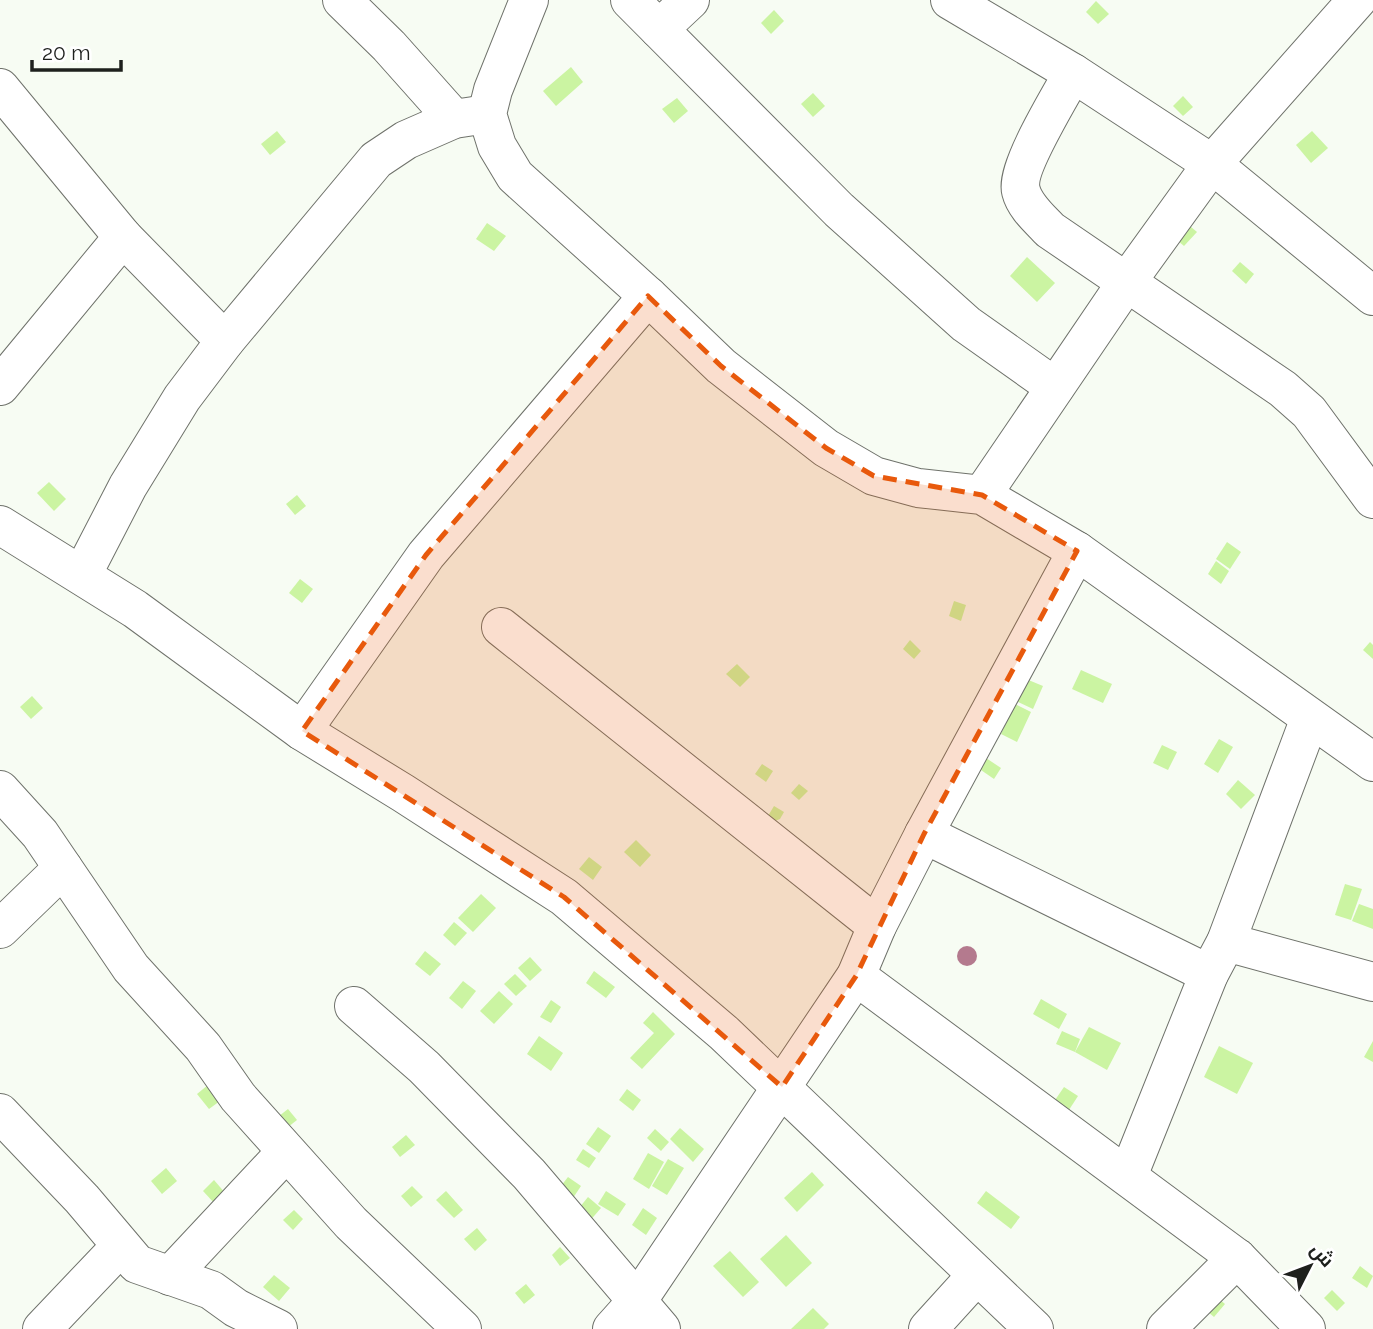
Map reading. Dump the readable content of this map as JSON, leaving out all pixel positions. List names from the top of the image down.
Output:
{
  "scale_bar": "20 m",
  "north": "top right"
}
